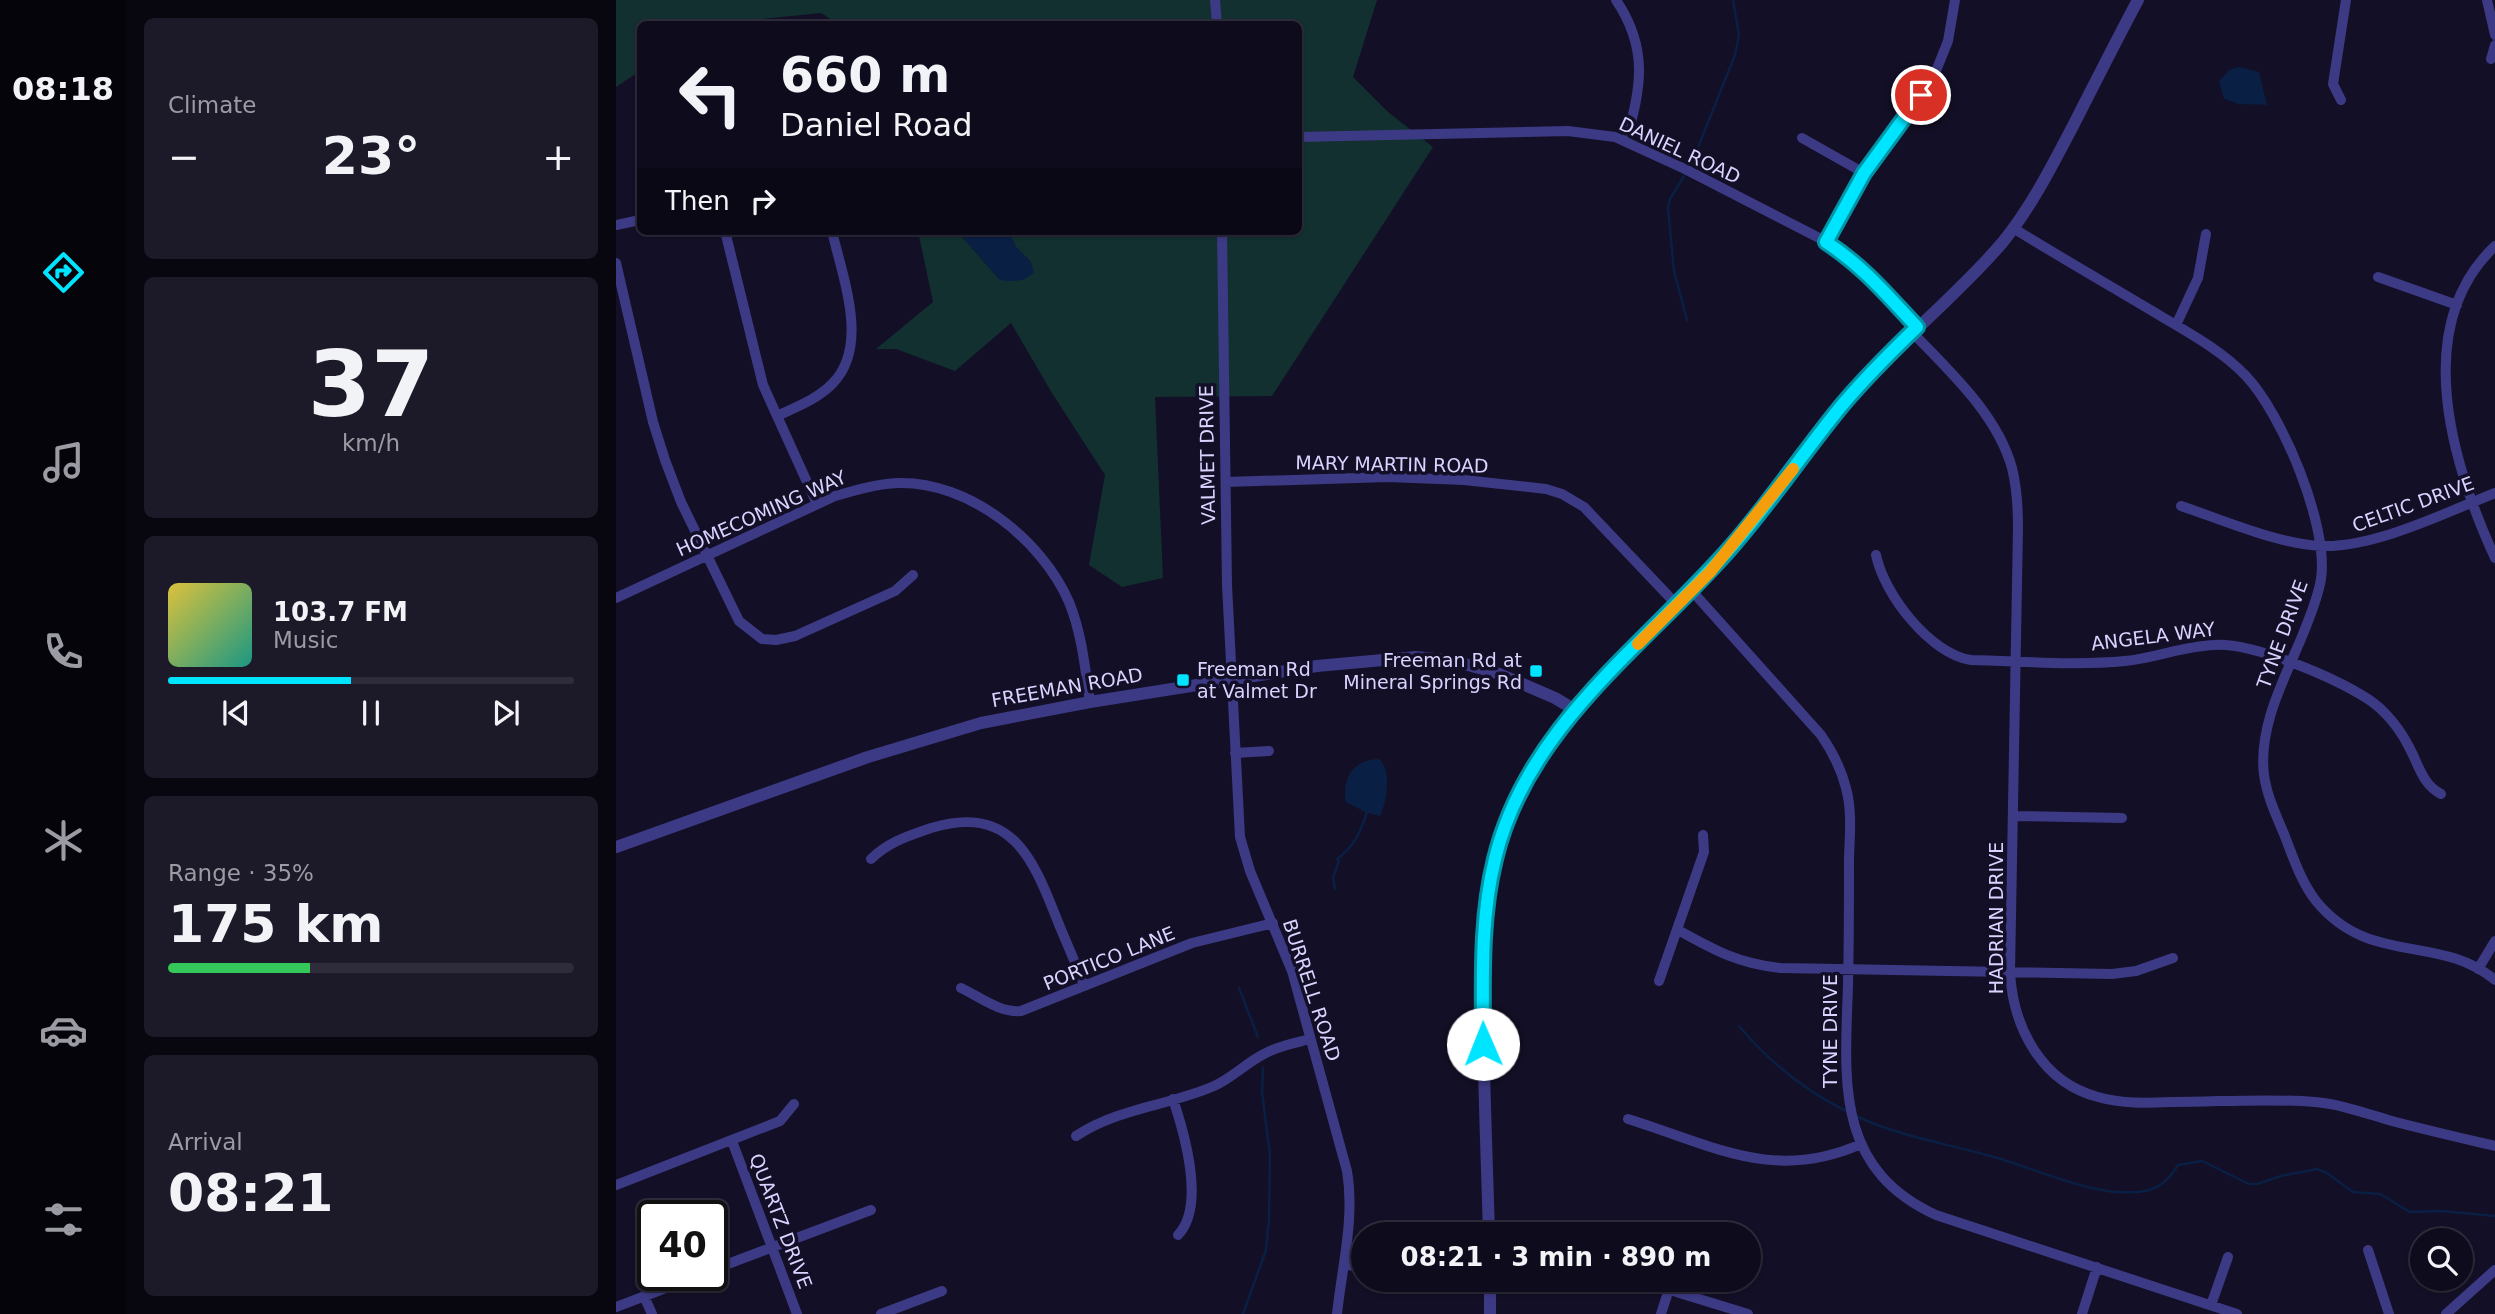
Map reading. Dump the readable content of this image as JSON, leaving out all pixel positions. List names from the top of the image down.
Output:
{
  "streets": {
    "street": [
      "DANIEL ROAD",
      "VALMET DRIVE",
      "MARY MARTIN ROAD",
      "CELTIC DRIVE",
      "HOMECOMING WAY",
      "TYNE DRIVE",
      "ANGELA WAY",
      "FREEMAN ROAD",
      "HADRIAN DRIVE",
      "PORTICO LANE",
      "BURRELL ROAD",
      "QUARTZ DRIVE"
    ]
  },
  "crossings": [
    ["DANIEL ROAD", "HADRIAN DRIVE"],
    ["VALMET DRIVE", "MARY MARTIN ROAD"],
    ["VALMET DRIVE", "FREEMAN ROAD"],
    ["VALMET DRIVE", "BURRELL ROAD"],
    ["CELTIC DRIVE", "TYNE DRIVE"],
    ["HOMECOMING WAY", "FREEMAN ROAD"],
    ["TYNE DRIVE", "ANGELA WAY"],
    ["ANGELA WAY", "HADRIAN DRIVE"],
    ["FREEMAN ROAD", "BURRELL ROAD"],
    ["PORTICO LANE", "BURRELL ROAD"]
  ],
  "places": {
    "transit": ["Freeman Rd at Mineral Springs Rd", "Freeman Rd at Valmet Dr"]
  },
  "page": {
    "tabs": "08:18",
    "tile": [
      "Climate",
      ["37", "km/h"],
      ["Range · 35%", "175 km"],
      ["Arrival", "08:21"]
    ],
    "turn": ["660 m", "Daniel Road"],
    "heat": ["−", "23°", "+"],
    "then": "Then",
    "song": ["103.7 FM", "Music"],
    "limit": "40",
    "trip": "08:21 · 3 min · 890 m"
  }
}
